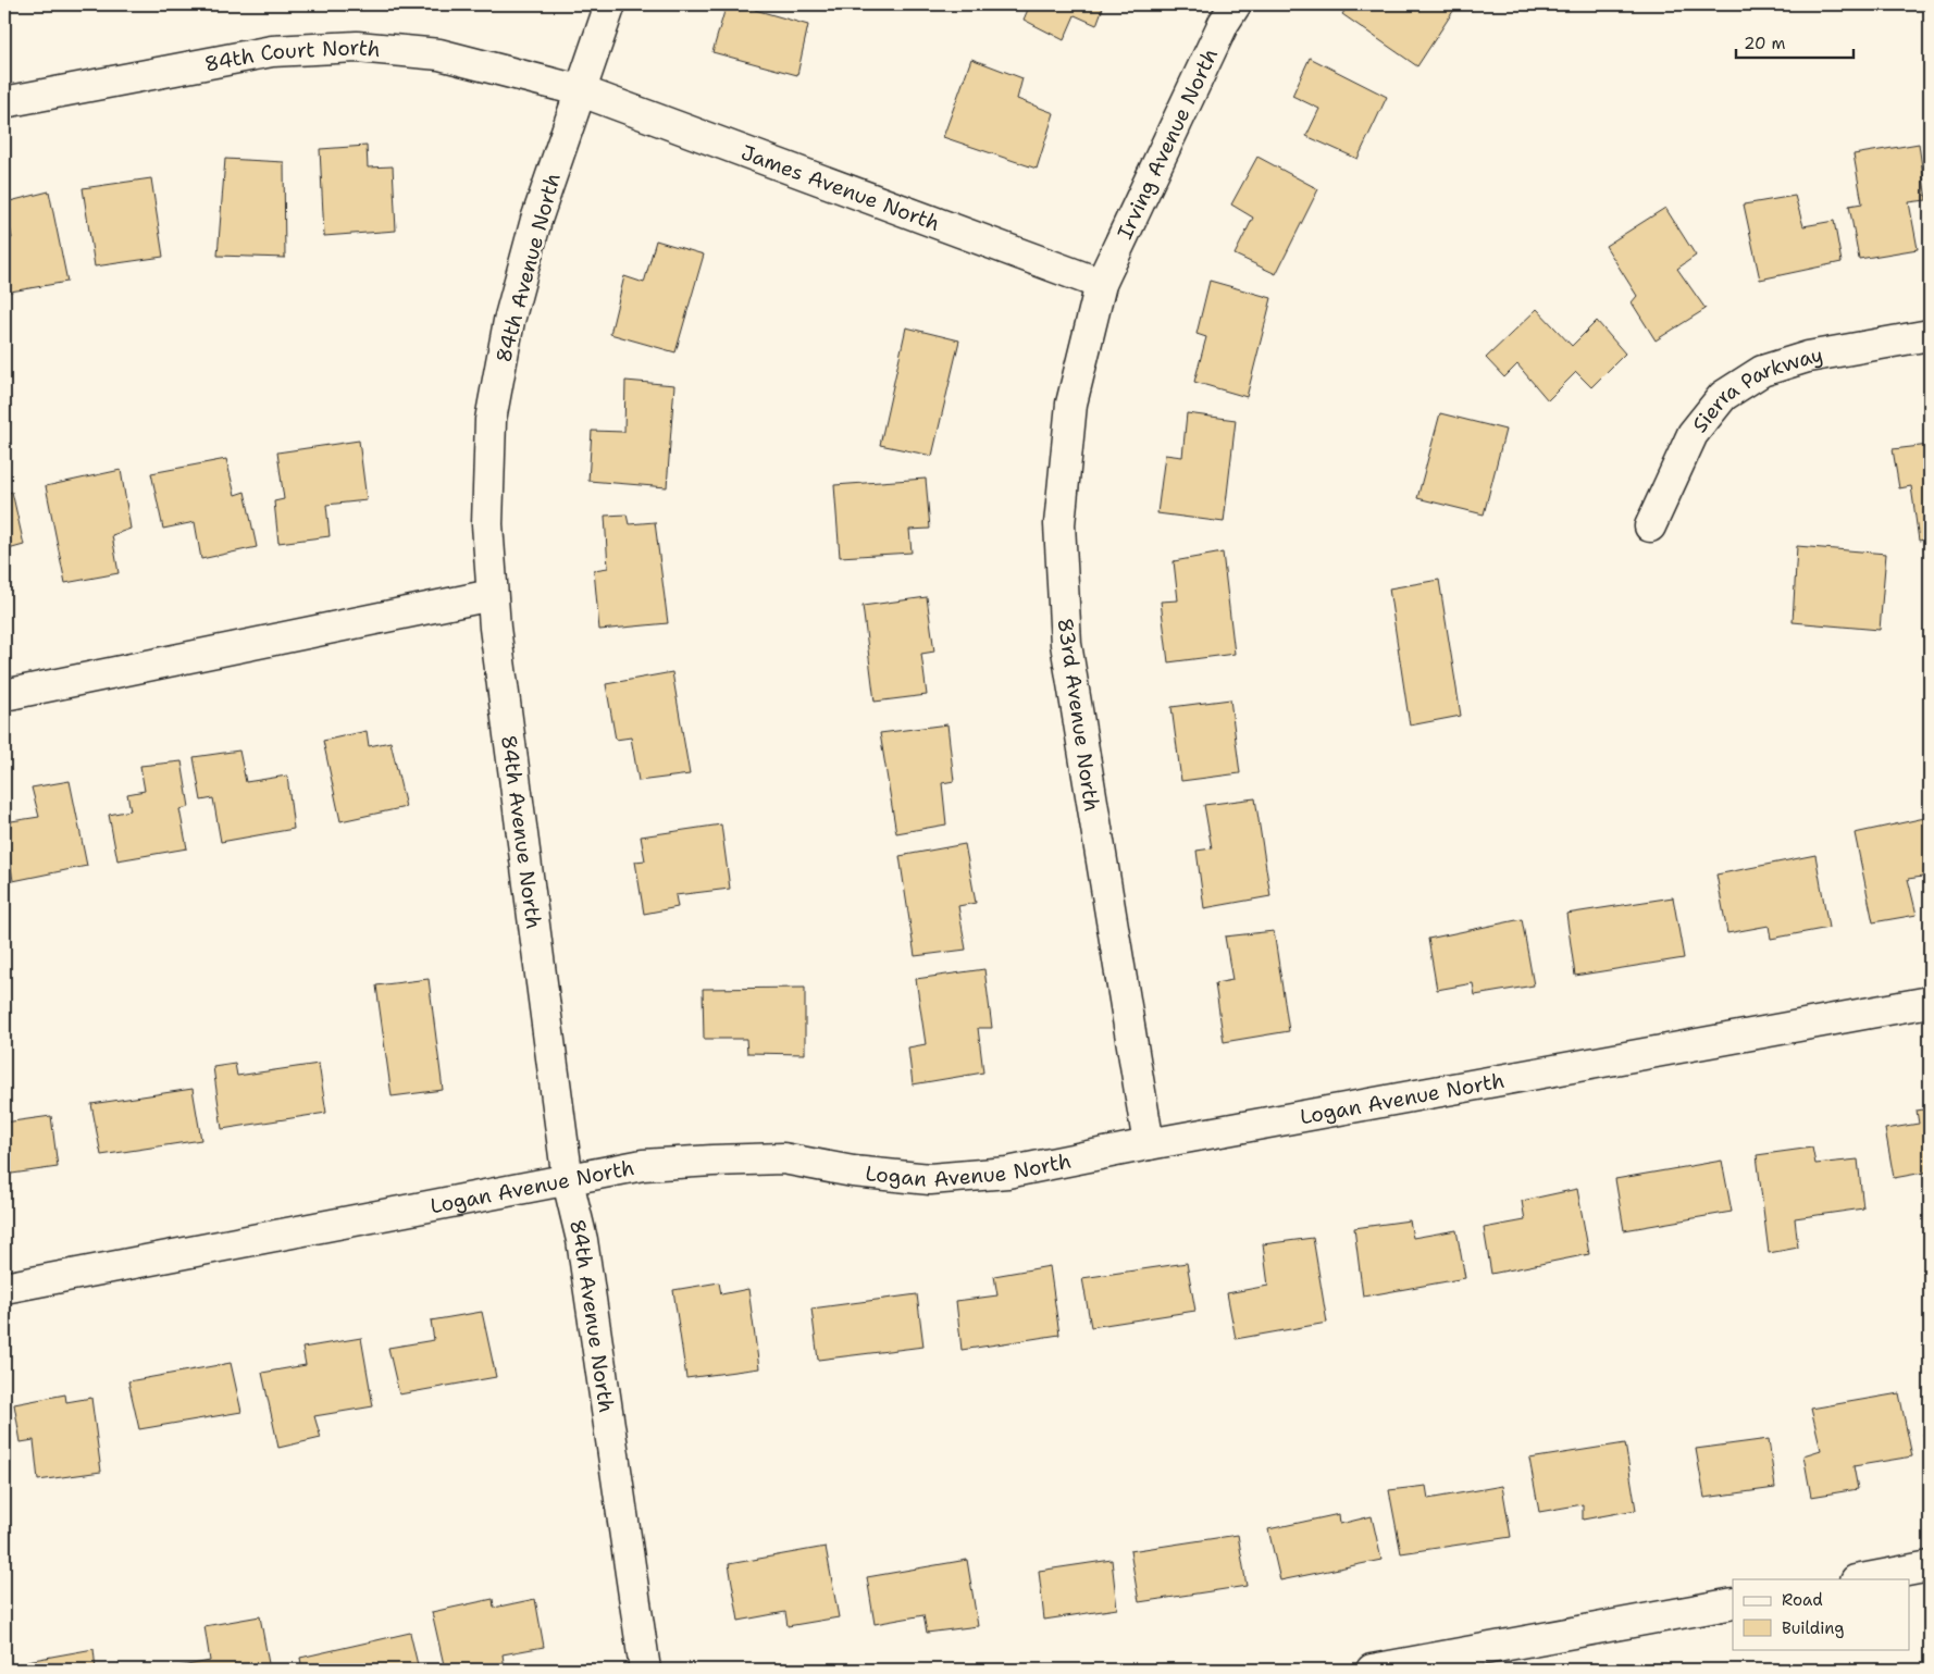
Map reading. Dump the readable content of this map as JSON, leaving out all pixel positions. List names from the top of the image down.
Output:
{
  "streets": {
    "street": [
      "84th Court North",
      "Irving Avenue North",
      "James Avenue North",
      "84th Avenue North",
      "Sierra Parkway",
      "83rd Avenue North",
      "Logan Avenue North"
    ]
  },
  "crossings": [
    ["84th Court North", "James Avenue North"],
    ["84th Court North", "84th Avenue North"],
    ["Irving Avenue North", "James Avenue North"],
    ["Irving Avenue North", "83rd Avenue North"],
    ["James Avenue North", "84th Avenue North"],
    ["James Avenue North", "83rd Avenue North"],
    ["84th Avenue North", "Logan Avenue North"],
    ["83rd Avenue North", "Logan Avenue North"]
  ],
  "legend": ["Road", "Building"],
  "scale_bar": "20 m"
}
